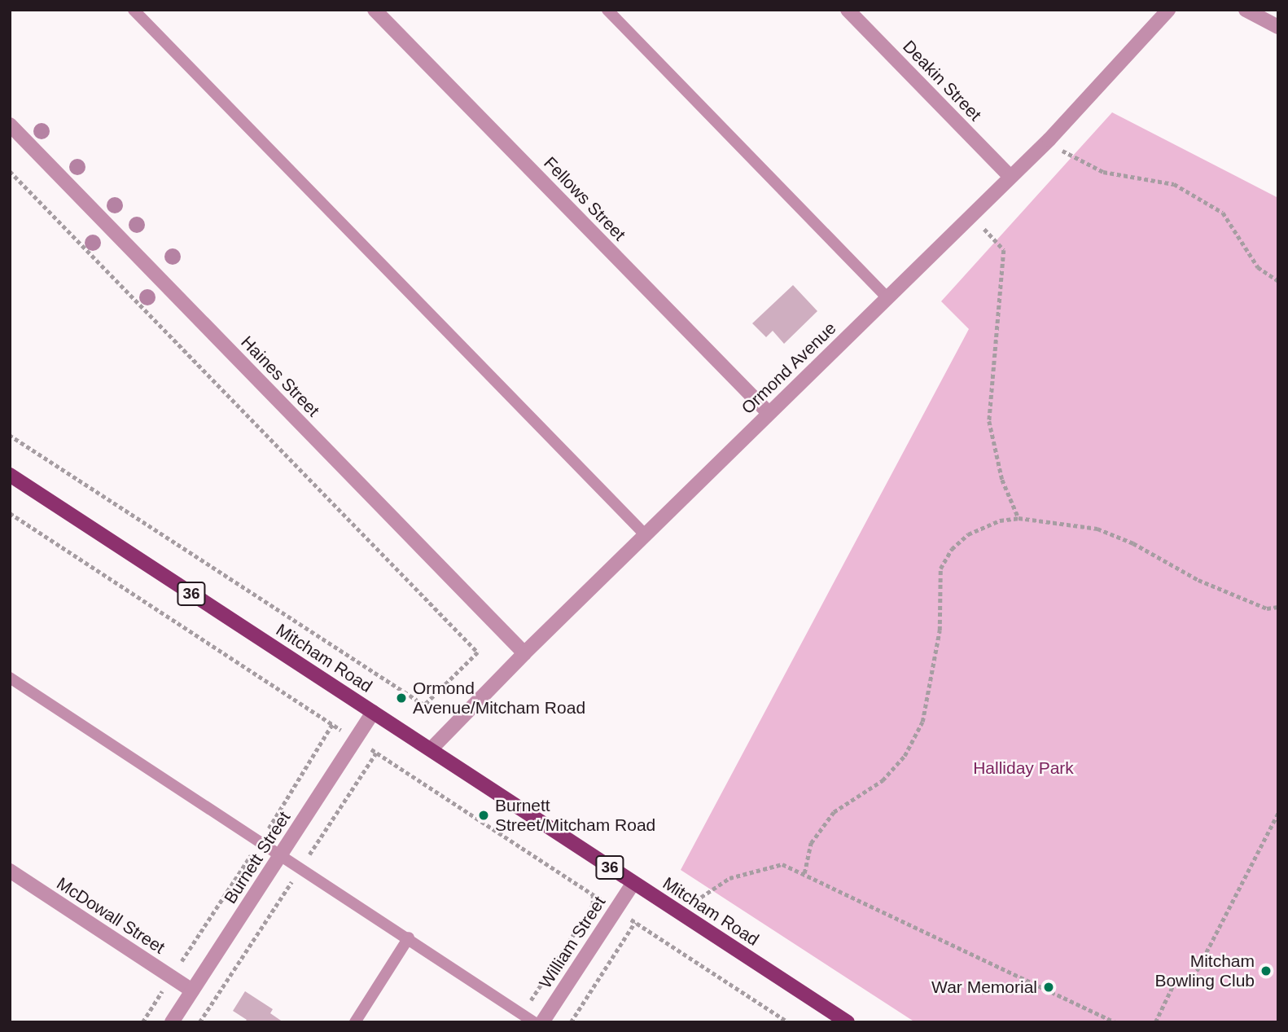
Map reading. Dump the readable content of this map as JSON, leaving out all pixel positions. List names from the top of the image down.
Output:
{
  "streets": {
    "main road": ["36", "Mitcham Road"],
    "street": [
      "Deakin Street",
      "Fellows Street",
      "Ormond Avenue",
      "Haines Street",
      "Burnett Street",
      "McDowall Street",
      "William Street"
    ]
  },
  "crossings": [
    ["Deakin Street", "Ormond Avenue"],
    ["Fellows Street", "Ormond Avenue"],
    ["Ormond Avenue", "Haines Street"],
    ["Ormond Avenue", "Mitcham Road"],
    ["Mitcham Road", "Burnett Street"],
    ["Mitcham Road", "William Street"],
    ["Burnett Street", "McDowall Street"]
  ],
  "parks": ["Halliday Park"],
  "places": [
    "Ormond Avenue/Mitcham Road",
    "Burnett Street/Mitcham Road",
    "Mitcham Bowling Club",
    "War Memorial"
  ]
}
